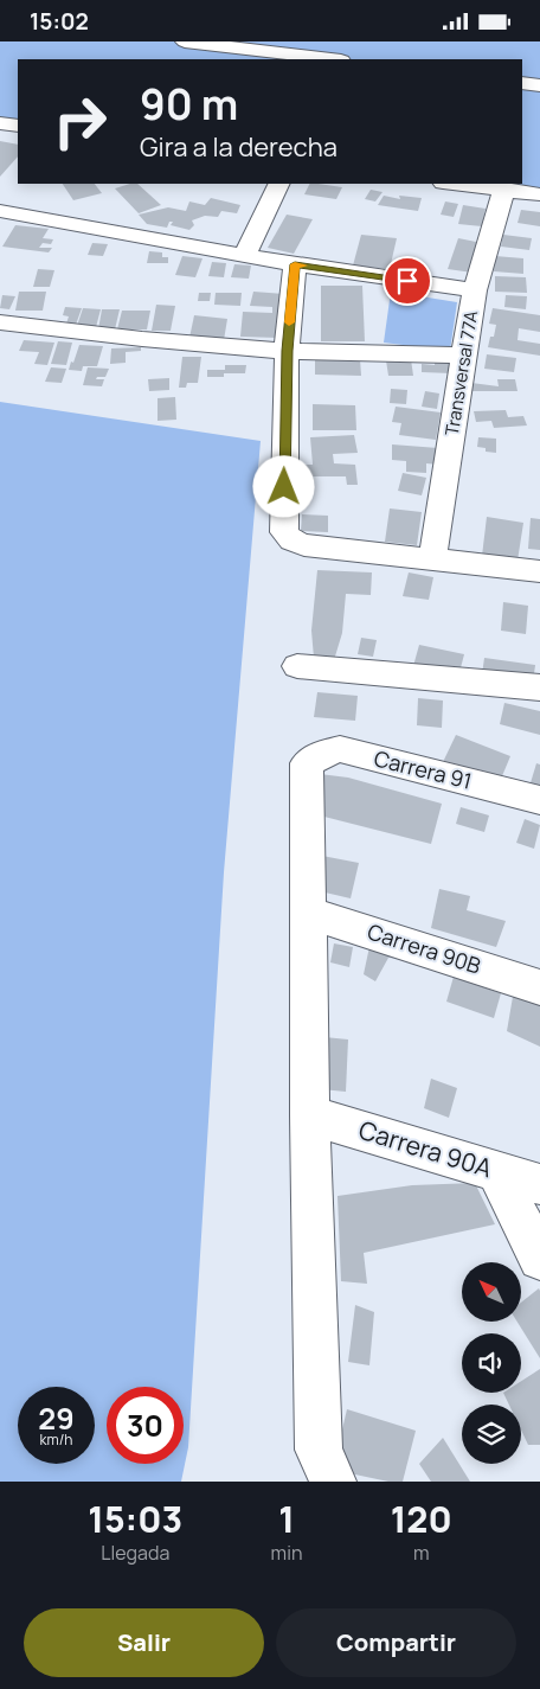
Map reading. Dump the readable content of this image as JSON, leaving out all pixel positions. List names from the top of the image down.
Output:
{
  "streets": {
    "street": [
      "Transversal 77A",
      "Carrera 91",
      "Carrera 90B",
      "Carrera 90A"
    ]
  },
  "crossings": [
    ["Carrera 91", "Carrera 90B"]
  ],
  "north": "top left",
  "page": {
    "status": "15:02",
    "turn": ["90 m", "Gira a la derecha"],
    "speed": "29 km/h",
    "limit": "30",
    "eta": [
      "15:03",
      "Llegada",
      "1",
      "min",
      "120",
      "m"
    ],
    "buttons": ["Salir", "Compartir"]
  }
}
